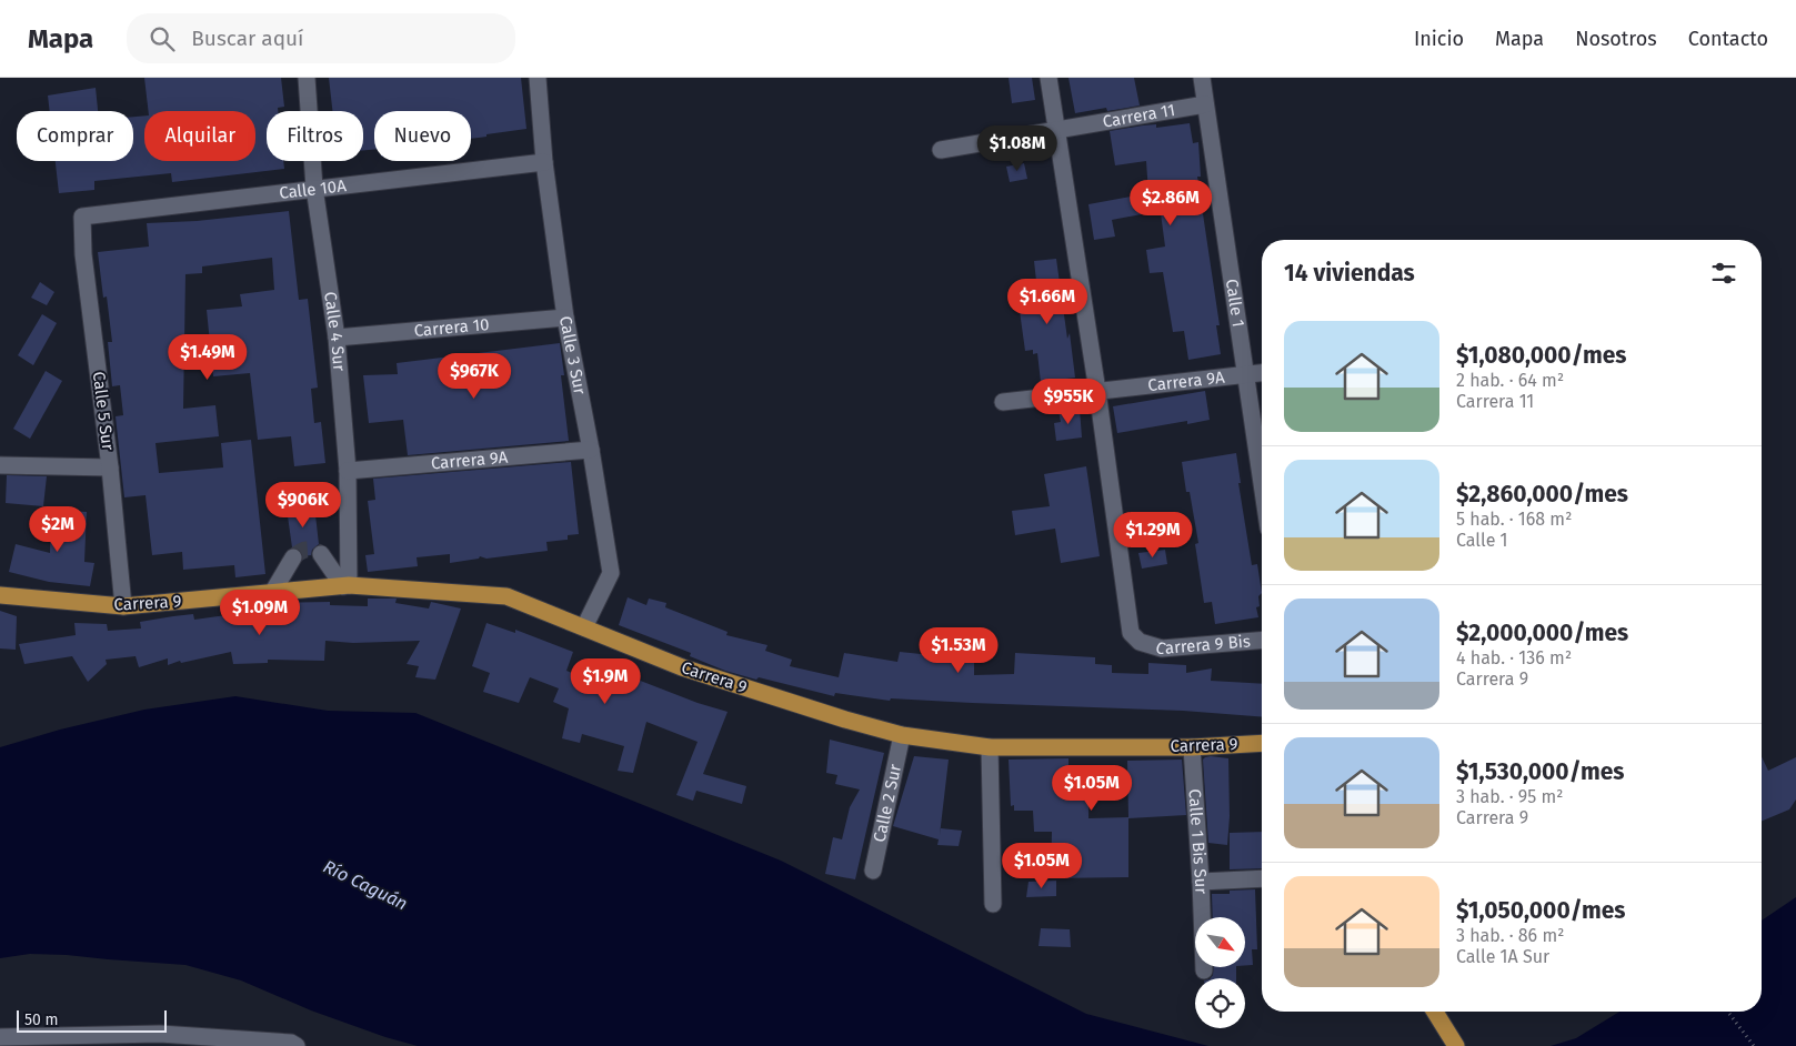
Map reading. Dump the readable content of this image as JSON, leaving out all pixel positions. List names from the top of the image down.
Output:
{
  "streets": {
    "main road": ["Carrera 9"],
    "street": [
      "Carrera 11",
      "Calle 10A",
      "Calle 1",
      "Carrera 10",
      "Calle 4 Sur",
      "Calle 3 Sur",
      "Carrera 9A",
      "Calle 5 Sur",
      "Carrera 9 Bis",
      "Calle 2 Sur",
      "Calle 1 Bis Sur"
    ]
  },
  "crossings": [
    ["Carrera 11", "Calle 1"],
    ["Calle 10A", "Calle 4 Sur"],
    ["Calle 10A", "Calle 3 Sur"],
    ["Calle 10A", "Calle 5 Sur"],
    ["Calle 1", "Carrera 9A"],
    ["Carrera 10", "Calle 4 Sur"],
    ["Carrera 10", "Calle 3 Sur"],
    ["Calle 4 Sur", "Carrera 9A"],
    ["Calle 4 Sur", "Carrera 9"],
    ["Calle 3 Sur", "Carrera 9A"],
    ["Calle 3 Sur", "Carrera 9"],
    ["Carrera 9A", "Carrera 9 Bis"],
    ["Calle 5 Sur", "Carrera 9"],
    ["Carrera 9", "Calle 2 Sur"],
    ["Carrera 9", "Calle 1 Bis Sur"]
  ],
  "water": ["Río Caguán"],
  "scale_bar": "50 m",
  "north": "bottom right",
  "page": {
    "header": "Mapa",
    "search": "Buscar aquí",
    "nav": [
      "Inicio",
      "Mapa",
      "Nosotros",
      "Contacto"
    ],
    "chip": [
      "Comprar",
      "Alquilar",
      "Filtros",
      "Nuevo"
    ],
    "price": [
      "$1.08M",
      "$2.86M",
      "$1.66M",
      "$1.49M",
      "$967K",
      "$955K",
      "$906K",
      "$2M",
      "$1.29M",
      "$1.09M",
      "$1.53M",
      "$1.9M",
      "$1.05M",
      "$1.05M"
    ],
    "heading": "14 viviendas",
    "list": [
      {
        "name": "$1,080,000/mes",
        "note": "2 hab. · 64 m² · Carrera 11"
      },
      {
        "name": "$2,860,000/mes",
        "note": "5 hab. · 168 m² · Calle 1"
      },
      {
        "name": "$2,000,000/mes",
        "note": "4 hab. · 136 m² · Carrera 9"
      },
      {
        "name": "$1,530,000/mes",
        "note": "3 hab. · 95 m² · Carrera 9"
      },
      {
        "name": "$1,050,000/mes",
        "note": "3 hab. · 86 m² · Calle 1A Sur"
      }
    ],
    "scale": "50 m"
  }
}
